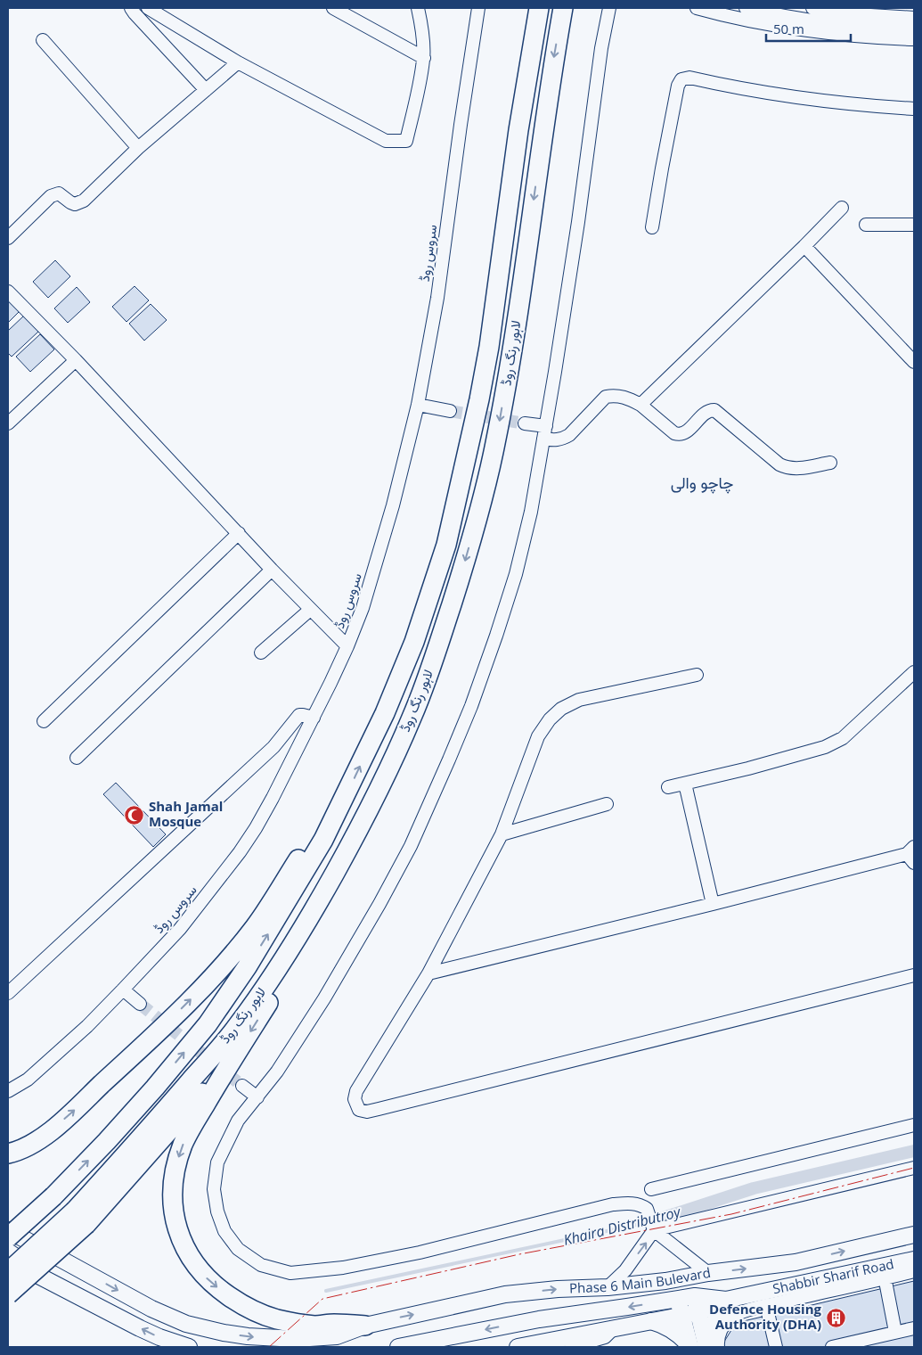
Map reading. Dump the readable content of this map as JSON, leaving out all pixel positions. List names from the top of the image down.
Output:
{
  "streets": {
    "highway": ["لاہور رنگ روڈ"],
    "main road": ["Shabbir Sharif Road", "Phase 6 Main Bulevard"],
    "street": ["سروس روڈ"]
  },
  "one_way": ["Phase 6 Main Bulevard"],
  "districts": ["چاچو والی"],
  "water": ["Khaira Distributroy"],
  "places": {
    "mosque": ["Shah Jamal Mosque"],
    "building": ["Defence Housing Authority (DHA)"]
  },
  "scale_bar": "50 m"
}
